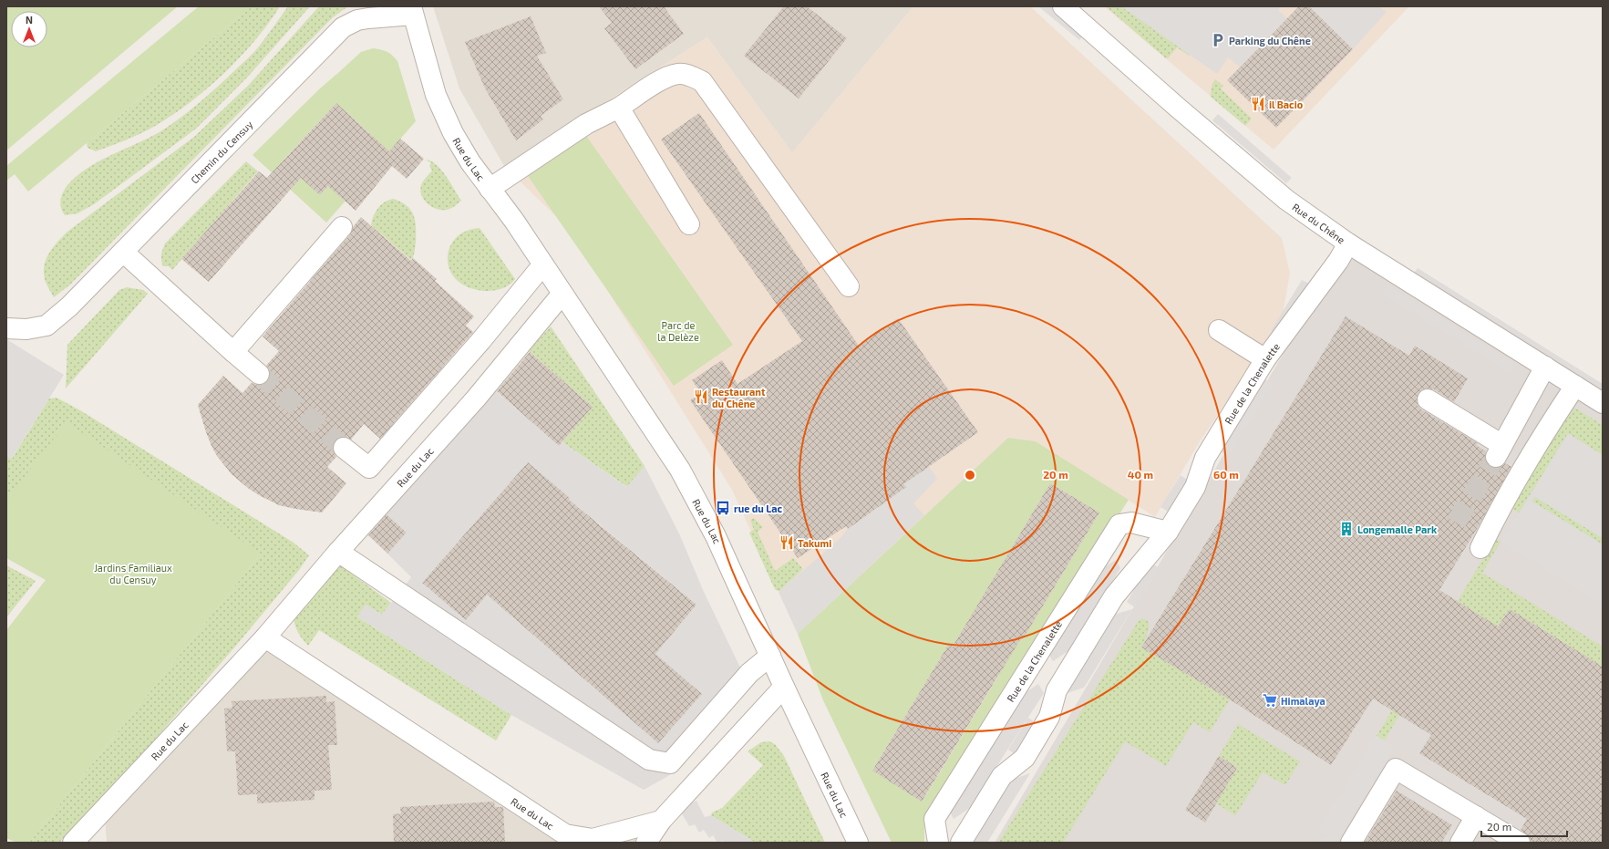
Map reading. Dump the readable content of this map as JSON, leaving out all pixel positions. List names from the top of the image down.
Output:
{
  "streets": {
    "street": [
      "Chemin du Censuy",
      "Rue du Lac",
      "Rue du Chêne",
      "Rue de la Chenalette"
    ]
  },
  "crossings": [
    ["Chemin du Censuy", "Rue du Lac"],
    ["Rue du Chêne", "Rue de la Chenalette"]
  ],
  "parks": ["Parc de la Delèze", "Jardins Familiaux du Censuy"],
  "places": {
    "parking": ["Parking du Chêne"],
    "restaurant": ["il Bacio", "Restaurant du Chêne", "Takumi"],
    "bus stop": ["rue du Lac"],
    "building": ["Longemalle Park"],
    "supermarket": ["Himalaya"]
  },
  "scale_bar": "20 m",
  "north": "top",
  "rings": ["20 m", "40 m", "60 m"]
}
